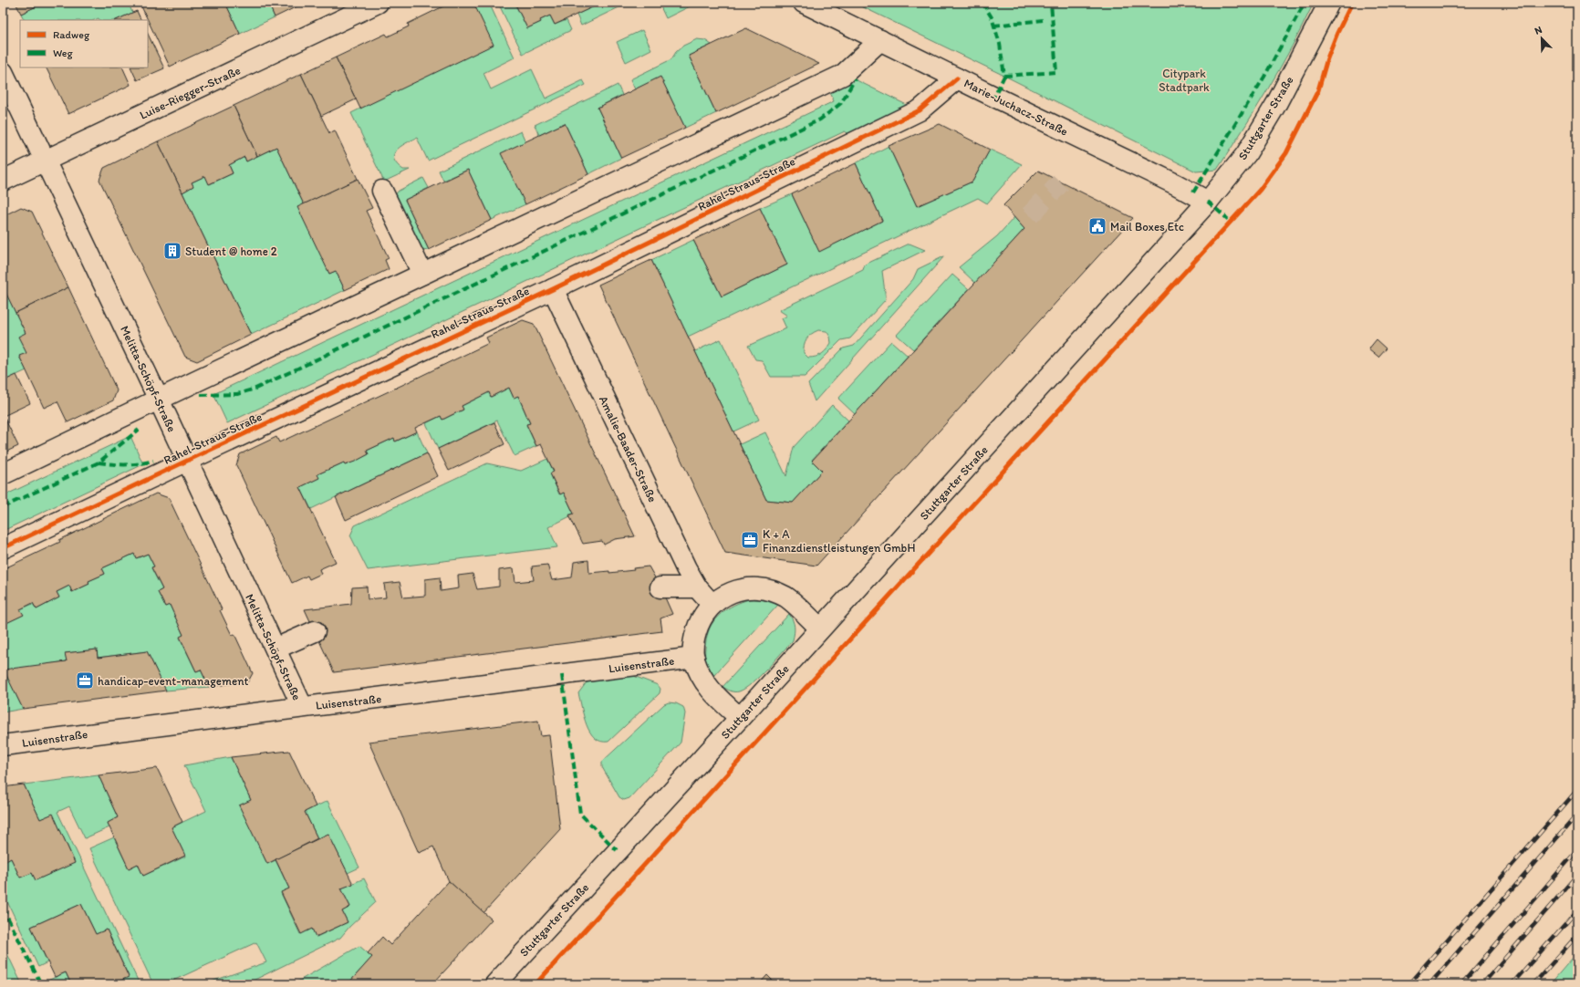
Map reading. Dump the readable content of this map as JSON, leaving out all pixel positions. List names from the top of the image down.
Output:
{
  "streets": {
    "street": [
      "Luise-Riegger-Straße",
      "Marie-Juchacz-Straße",
      "Stuttgarter Straße",
      "Rahel-Straus-Straße",
      "Melitta-Schöpf-Straße",
      "Amalie-Baader-Straße",
      "Luisenstraße"
    ]
  },
  "crossings": [
    ["Luise-Riegger-Straße", "Melitta-Schöpf-Straße"],
    ["Marie-Juchacz-Straße", "Stuttgarter Straße"],
    ["Marie-Juchacz-Straße", "Rahel-Straus-Straße"],
    ["Stuttgarter Straße", "Amalie-Baader-Straße"],
    ["Stuttgarter Straße", "Luisenstraße"],
    ["Rahel-Straus-Straße", "Melitta-Schöpf-Straße"],
    ["Rahel-Straus-Straße", "Amalie-Baader-Straße"],
    ["Melitta-Schöpf-Straße", "Luisenstraße"],
    ["Amalie-Baader-Straße", "Luisenstraße"]
  ],
  "parks": ["Citypark Stadtpark"],
  "places": {
    "public building": ["Mail Boxes Etc"],
    "building": ["Student @ home 2"],
    "office": ["K + A Finanzdienstleistungen GmbH", "handicap-event-management"]
  },
  "legend": ["Radweg", "Weg"],
  "north": "top left"
}
